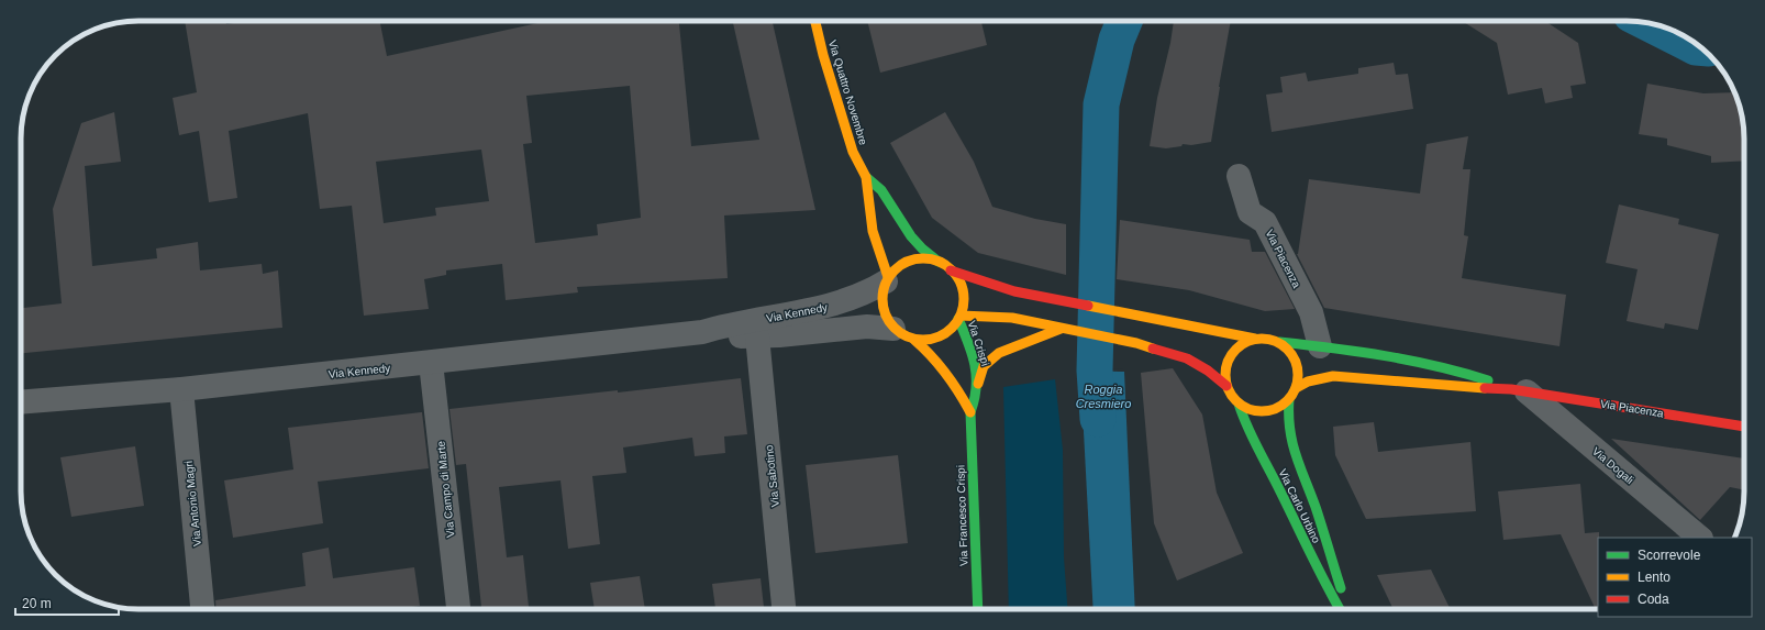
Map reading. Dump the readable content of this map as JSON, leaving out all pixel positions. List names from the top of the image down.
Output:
{
  "streets": {
    "street": [
      "Via Quattro Novembre",
      "Via Piacenza",
      "Via Kennedy",
      "Via Crispi",
      "Via Dogali",
      "Via Sabotino",
      "Via Campo di Marte",
      "Via Antonio Magri",
      "Via Carlo Urbino",
      "Via Francesco Crispi"
    ]
  },
  "crossings": [
    ["Via Quattro Novembre", "Via Kennedy"],
    ["Via Quattro Novembre", "Via Crispi"],
    ["Via Piacenza", "Via Dogali"],
    ["Via Piacenza", "Via Carlo Urbino"],
    ["Via Kennedy", "Via Crispi"],
    ["Via Kennedy", "Via Sabotino"],
    ["Via Kennedy", "Via Campo di Marte"],
    ["Via Kennedy", "Via Antonio Magri"],
    ["Via Crispi", "Via Francesco Crispi"]
  ],
  "water": ["Roggia Cresmiero"],
  "legend": ["Scorrevole", "Lento", "Coda"],
  "scale_bar": "20 m"
}
